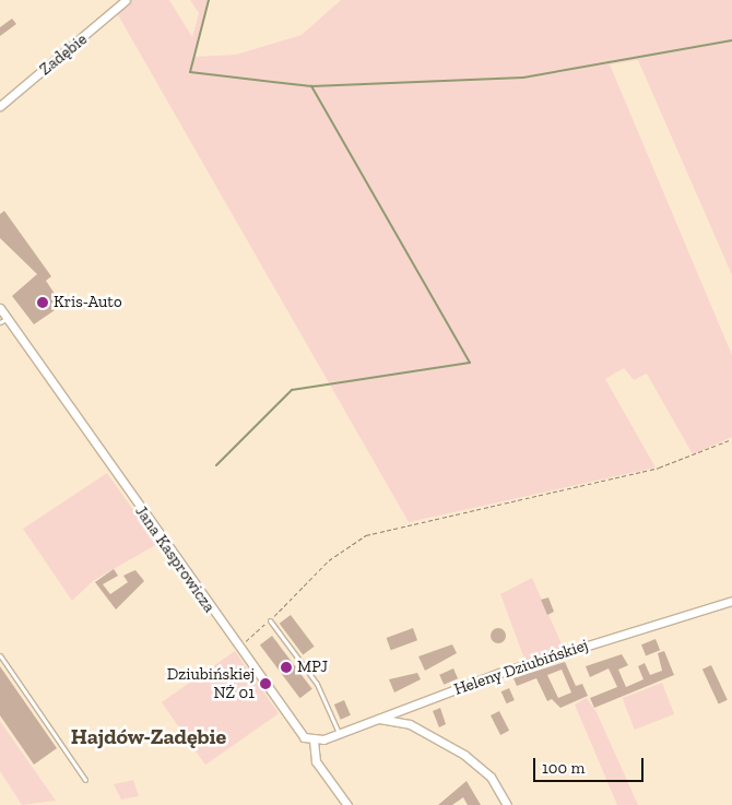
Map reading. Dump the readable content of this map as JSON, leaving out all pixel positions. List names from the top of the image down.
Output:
{
  "streets": {
    "street": ["Zadębie", "Jana Kasprowicza", "Heleny Dziubińskiej"]
  },
  "crossings": [
    ["Jana Kasprowicza", "Heleny Dziubińskiej"]
  ],
  "districts": ["Hajdów-Zadębie"],
  "places": ["Kris-Auto", "MPJ", "Dziubińskiej NŻ 01"],
  "scale_bar": "100 m"
}
